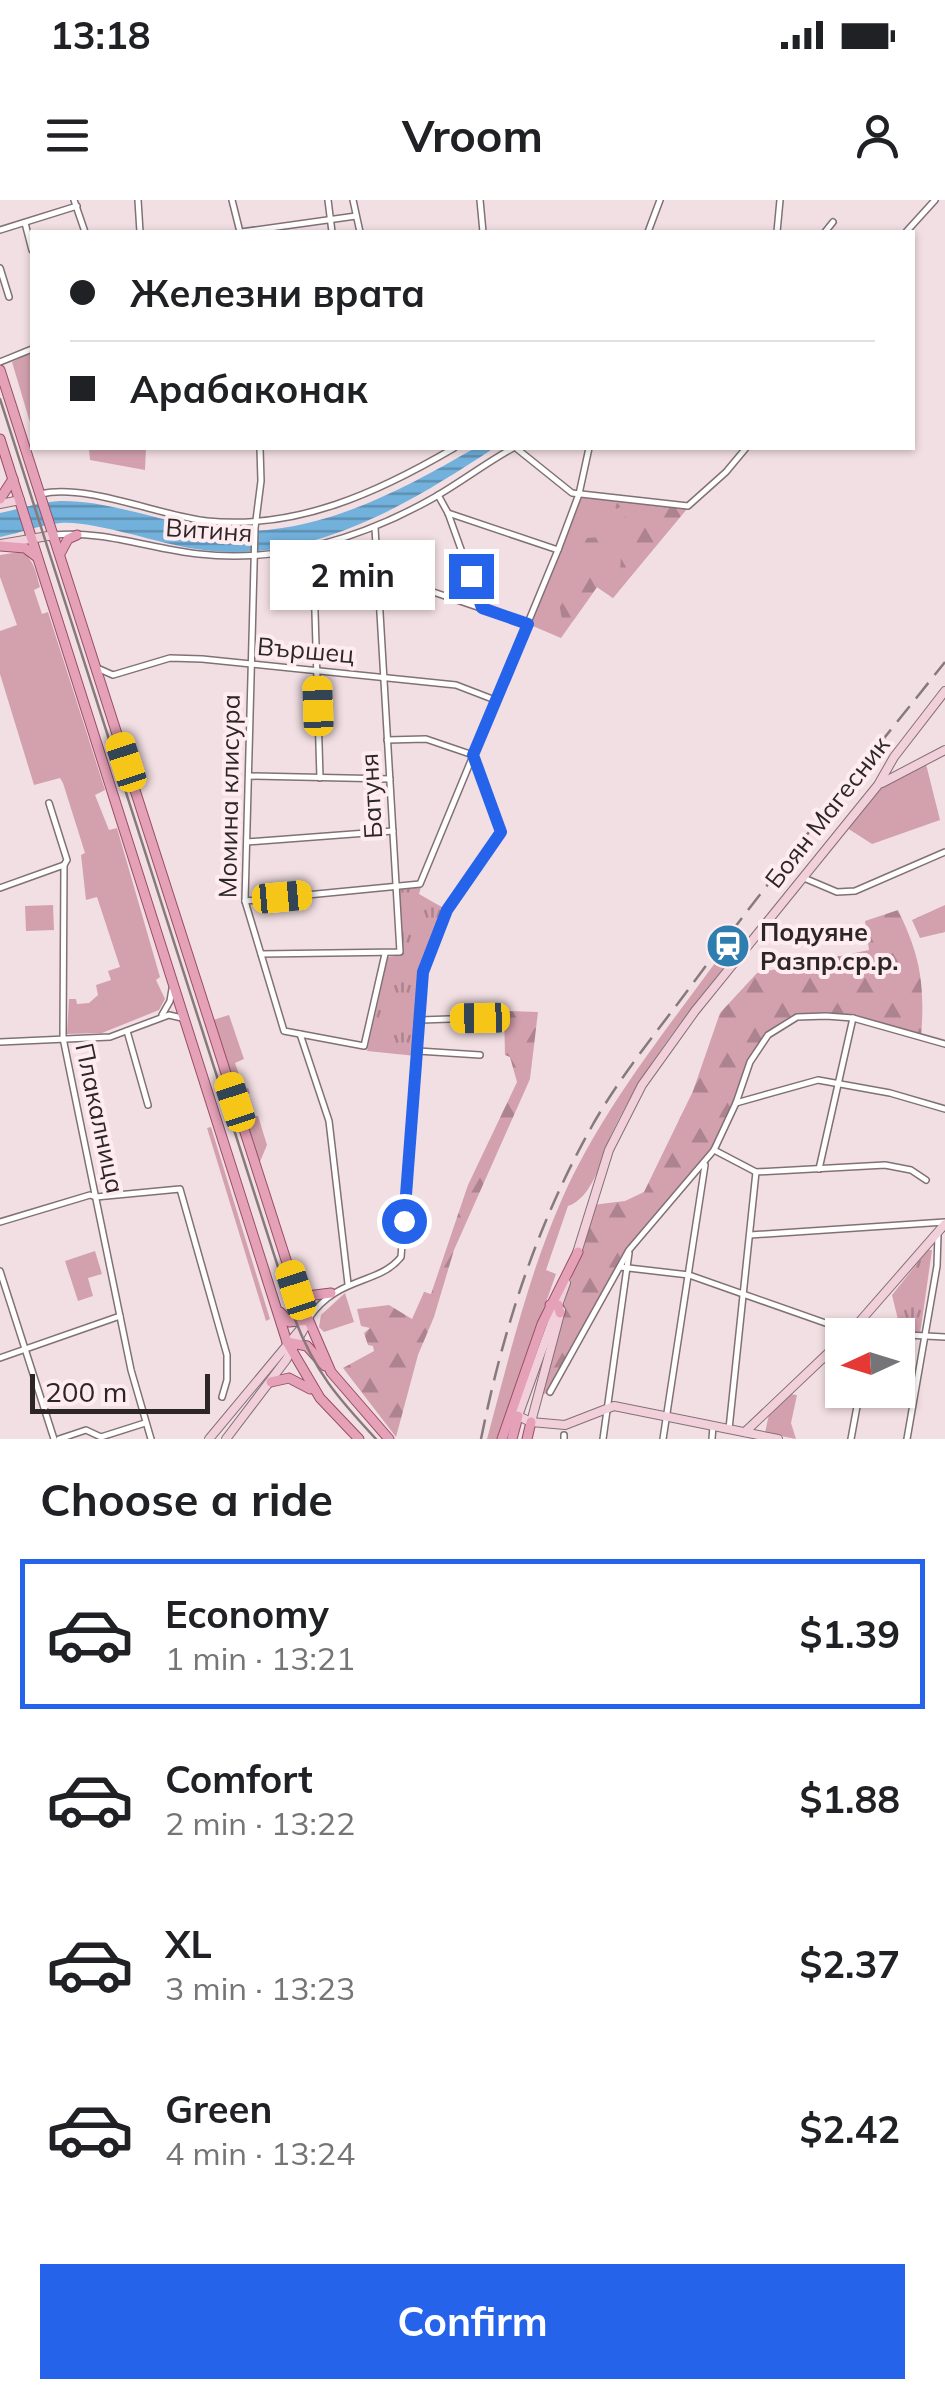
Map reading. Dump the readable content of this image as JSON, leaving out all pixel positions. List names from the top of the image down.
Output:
{
  "streets": {
    "street": [
      "Витиня",
      "Вършец",
      "Момина клисура",
      "Батуня",
      "Боян Магесник",
      "Плакалница"
    ]
  },
  "crossings": [
    ["Витиня", "Момина клисура"],
    ["Витиня", "Батуня"],
    ["Вършец", "Момина клисура"],
    ["Вършец", "Батуня"],
    ["Момина клисура", "Батуня"]
  ],
  "places": {
    "station": ["Подуяне Разпр.ср.р."]
  },
  "scale_bar": "200 m",
  "north": "left",
  "page": {
    "status": "13:18",
    "header": "Vroom",
    "banner": ["Железни врата", "Арабаконак"],
    "bubble": "2 min",
    "scale": "200 m",
    "heading": "Choose a ride",
    "list": [
      {
        "name": "Economy",
        "note": "1 min · 13:21",
        "value": "$1.39"
      },
      {
        "name": "Comfort",
        "note": "2 min · 13:22",
        "value": "$1.88"
      },
      {
        "name": "XL",
        "note": "3 min · 13:23",
        "value": "$2.37"
      },
      {
        "name": "Green",
        "note": "4 min · 13:24",
        "value": "$2.42"
      }
    ],
    "buttons": "Confirm"
  }
}
